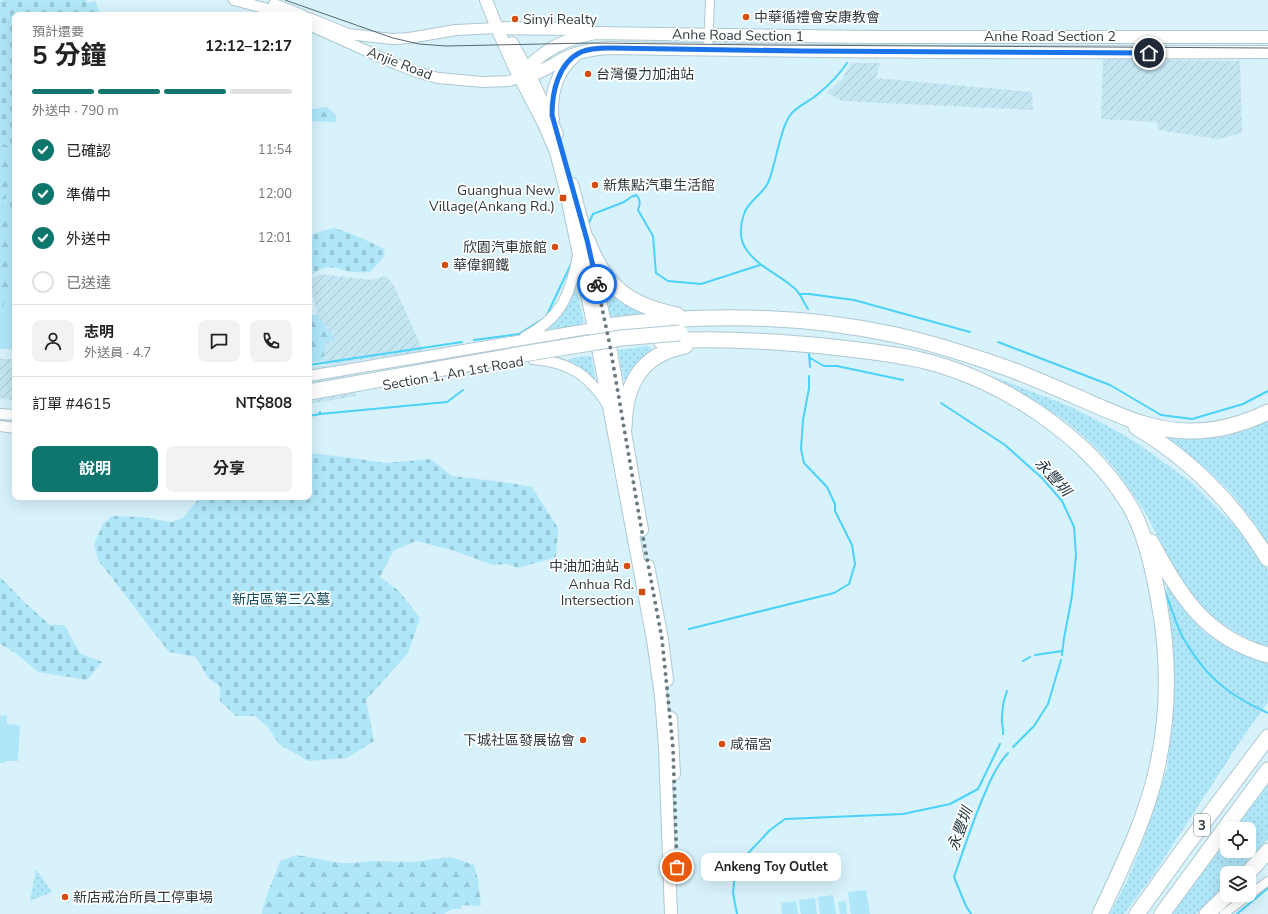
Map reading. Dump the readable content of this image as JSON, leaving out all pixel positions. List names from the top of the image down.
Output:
{
  "streets": {
    "highway": ["3"],
    "main road": ["Anhe Road Section 1", "Anhe Road Section 2"],
    "street": ["Anjie Road", "Section 1, An 1st Road"]
  },
  "crossings": [
    ["Anhe Road Section 1", "Anhe Road Section 2"],
    ["Anhe Road Section 1", "Anjie Road"]
  ],
  "water": ["永豐圳"],
  "parks": ["新店區第三公墓"],
  "places": {
    "other": [
      "中華循禮會安康教會",
      "Sinyi Realty",
      "台灣優力加油站",
      "新焦點汽車生活館",
      "欣園汽車旅館",
      "華偉鋼鐵",
      "中油加油站",
      "下城社區發展協會",
      "咸福宮",
      "Ankeng Toy Outlet",
      "新店戒治所員工停車場"
    ],
    "transit": ["Guanghua New Village(Ankang Rd.)", "Anhua Rd. Intersection"]
  },
  "page": {
    "heading": ["5 分鐘", "預計還要", "12:12–12:17"],
    "panel": [
      "志明",
      "外送員 · 4.7",
      "訂單 #4615",
      "NT$808"
    ],
    "bar": "外送中 · 790 m",
    "list": [
      ["已確認", "11:54"],
      ["準備中", "12:00"],
      ["外送中", "12:01"],
      "已送達"
    ],
    "buttons": ["說明", "分享"],
    "bubble": "Ankeng Toy Outlet"
  }
}
